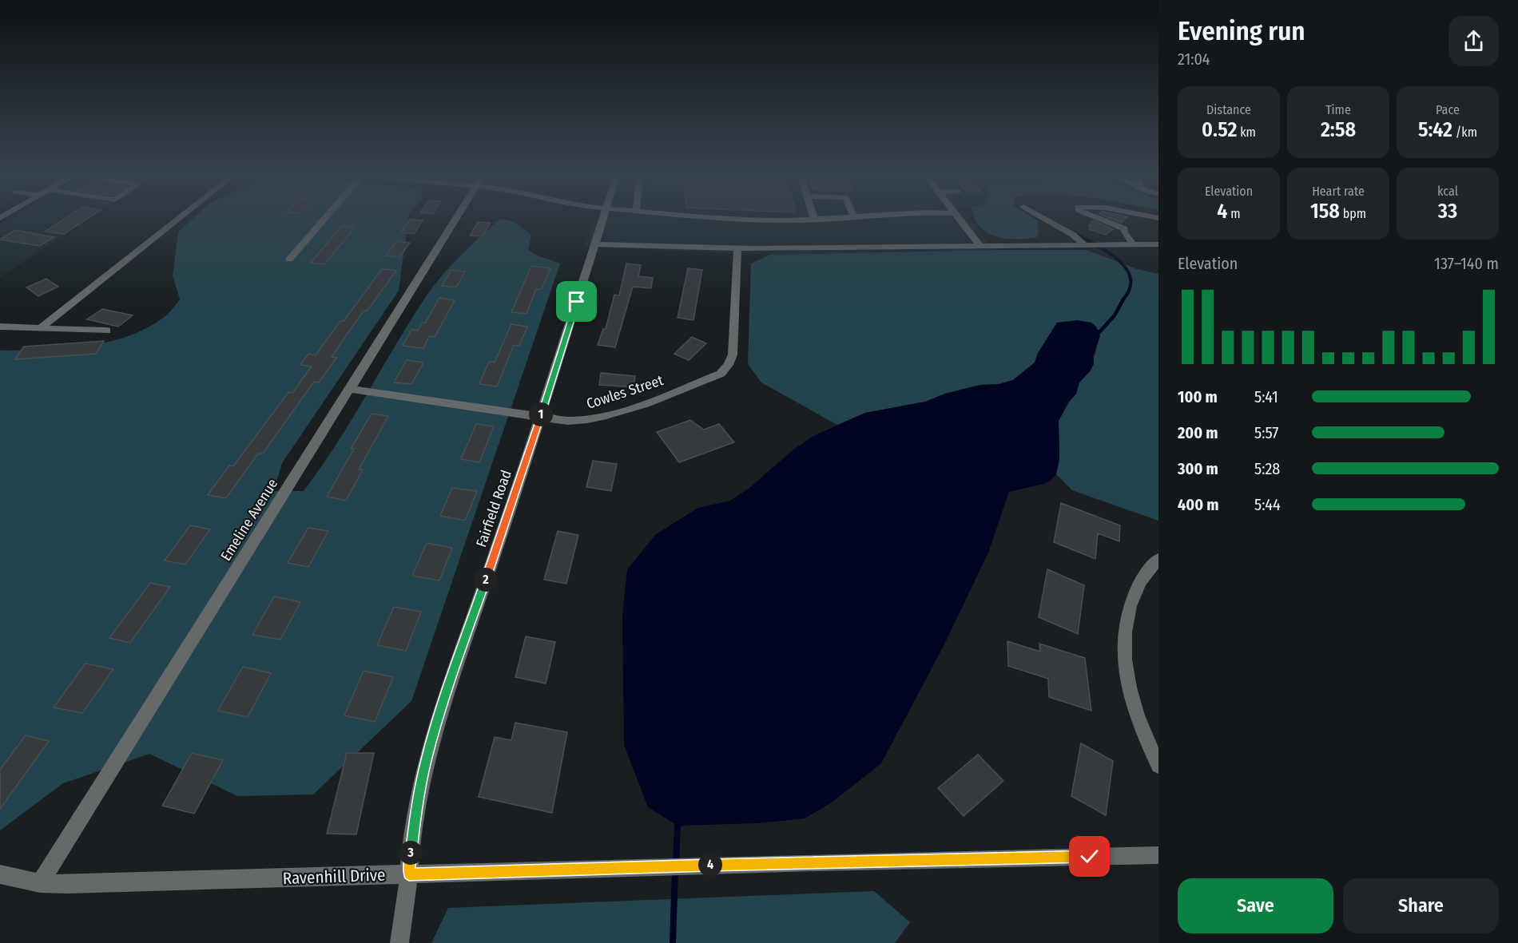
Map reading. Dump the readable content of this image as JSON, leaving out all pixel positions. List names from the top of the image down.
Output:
{
  "streets": {
    "street": [
      "Cowles Street",
      "Fairfield Road",
      "Emeline Avenue",
      "Ravenhill Drive"
    ]
  },
  "crossings": [
    ["Cowles Street", "Fairfield Road"],
    ["Cowles Street", "Emeline Avenue"],
    ["Fairfield Road", "Ravenhill Drive"],
    ["Emeline Avenue", "Ravenhill Drive"]
  ],
  "page": {
    "heading": ["Evening run", "21:04"],
    "stats": [
      ["Distance", "0.52 km"],
      ["Time", "2:58"],
      ["Pace", "5:42 /km"],
      ["Elevation", "4 m"],
      ["Heart rate", "158 bpm"],
      ["kcal", "33"]
    ],
    "chart": ["Elevation", "137–140 m"],
    "list": [
      {
        "name": "100 m",
        "note": "5:41"
      },
      {
        "name": "200 m",
        "note": "5:57"
      },
      {
        "name": "300 m",
        "note": "5:28"
      },
      {
        "name": "400 m",
        "note": "5:44"
      }
    ],
    "pins": [
      "1",
      "2",
      "3",
      "4"
    ],
    "buttons": ["Save", "Share"]
  }
}
